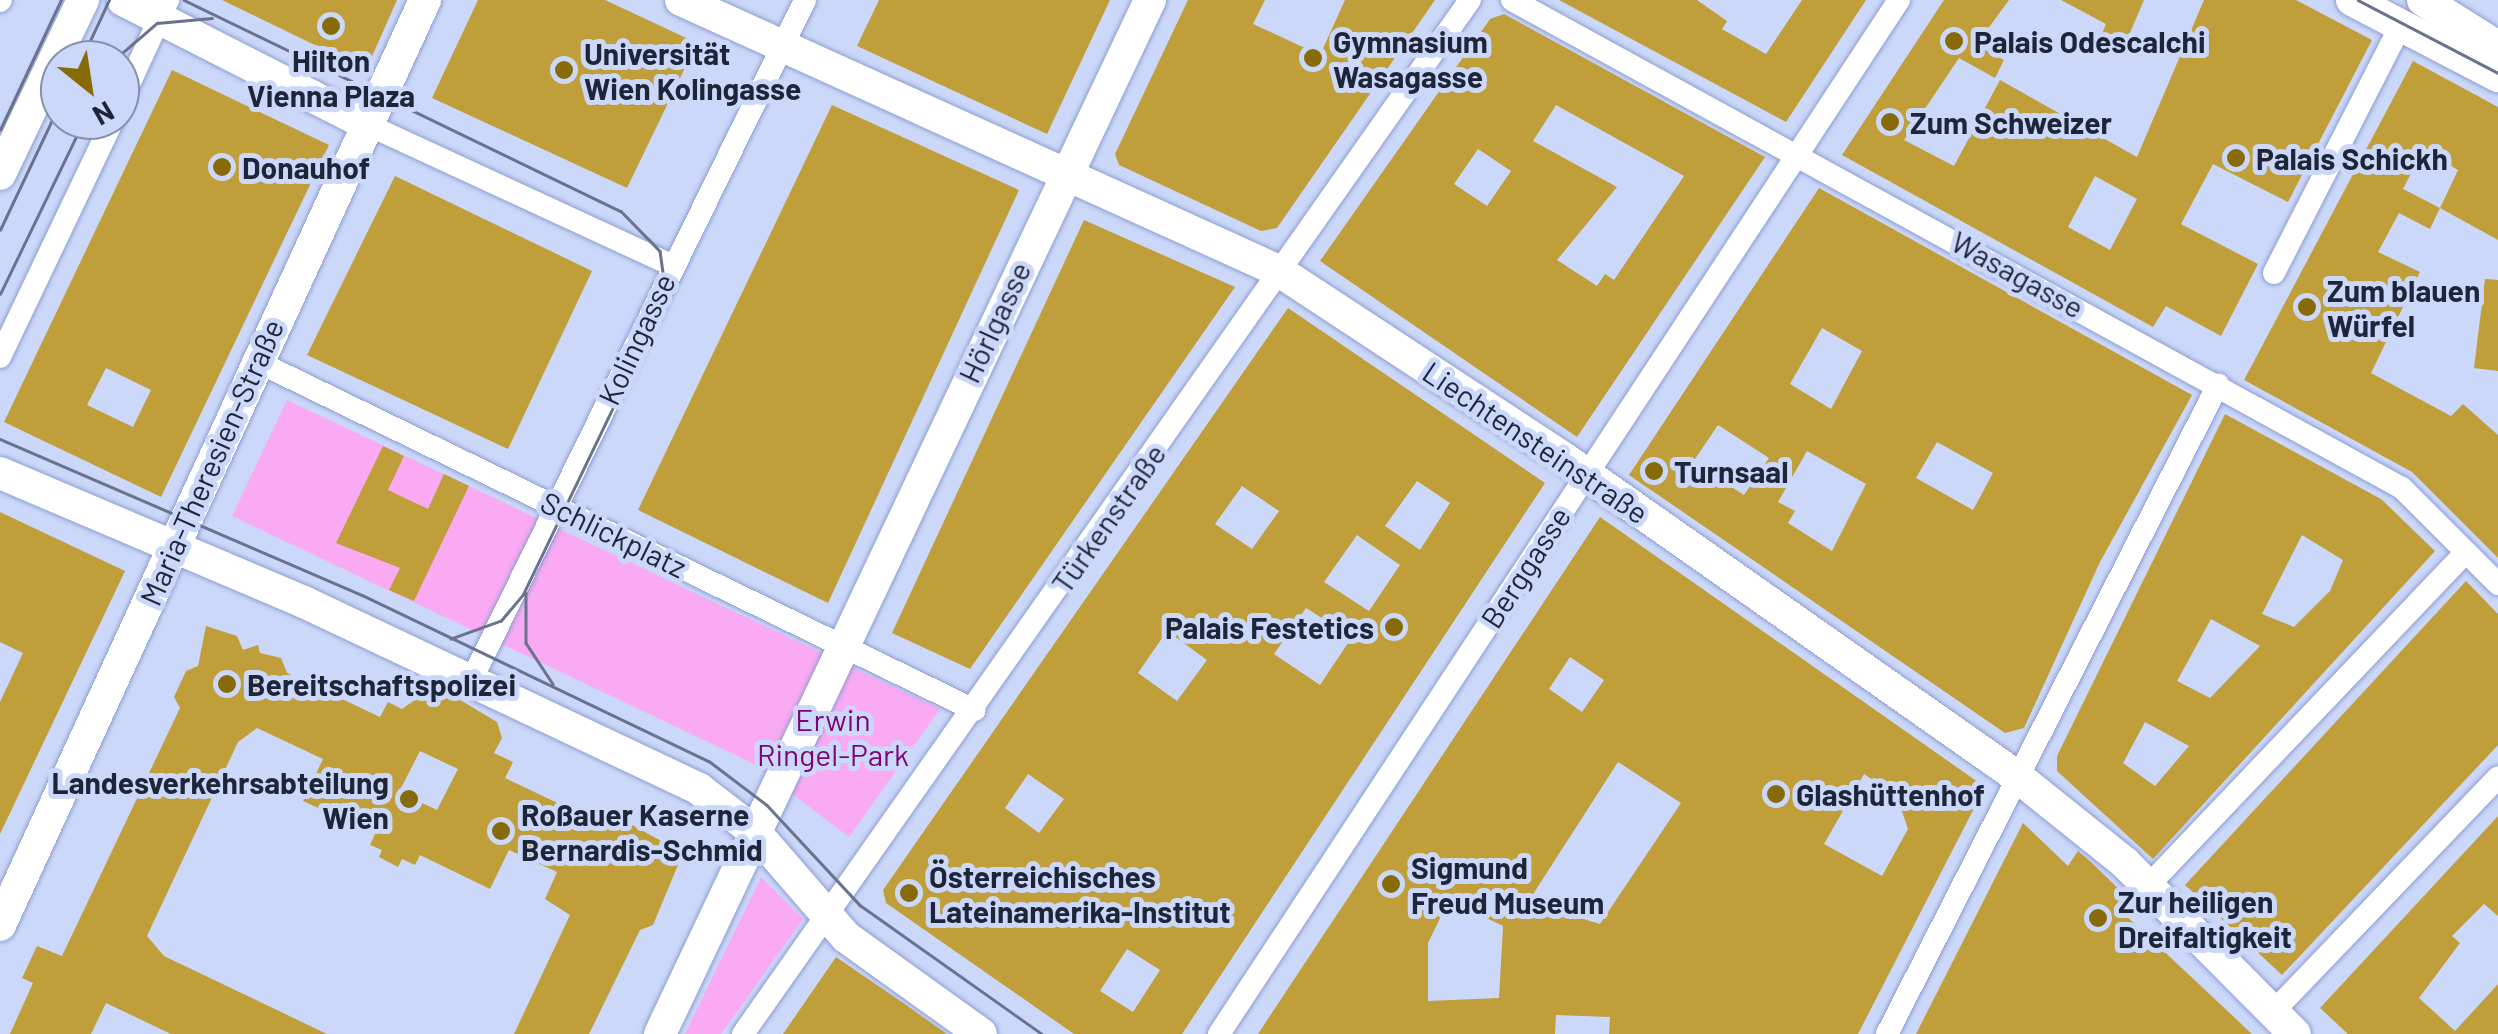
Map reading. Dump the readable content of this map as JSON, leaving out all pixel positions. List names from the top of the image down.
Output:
{
  "streets": {
    "street": [
      "Wasagasse",
      "Hörlgasse",
      "Kolingasse",
      "Liechtensteinstraße",
      "Maria-Theresien-Straße",
      "Türkenstraße",
      "Schlickplatz",
      "Berggasse"
    ]
  },
  "crossings": [
    ["Wasagasse", "Berggasse"],
    ["Hörlgasse", "Liechtensteinstraße"],
    ["Hörlgasse", "Schlickplatz"],
    ["Kolingasse", "Liechtensteinstraße"],
    ["Kolingasse", "Schlickplatz"],
    ["Liechtensteinstraße", "Türkenstraße"],
    ["Liechtensteinstraße", "Berggasse"],
    ["Maria-Theresien-Straße", "Schlickplatz"],
    ["Türkenstraße", "Schlickplatz"]
  ],
  "parks": ["Erwin Ringel-Park"],
  "places": [
    "Hilton Vienna Plaza",
    "Palais Odescalchi",
    "Gymnasium Wasagasse",
    "Universität Wien Kolingasse",
    "Zum Schweizer",
    "Palais Schickh",
    "Donauhof",
    "Zum blauen Würfel",
    "Turnsaal",
    "Palais Festetics",
    "Bereitschaftspolizei",
    "Glashüttenhof",
    "Landesverkehrsabteilung Wien",
    "Roßauer Kaserne Bernardis-Schmid",
    "Sigmund Freud Museum",
    "Österreichisches Lateinamerika-Institut",
    "Zur heiligen Dreifaltigkeit"
  ],
  "north": "bottom right"
}
